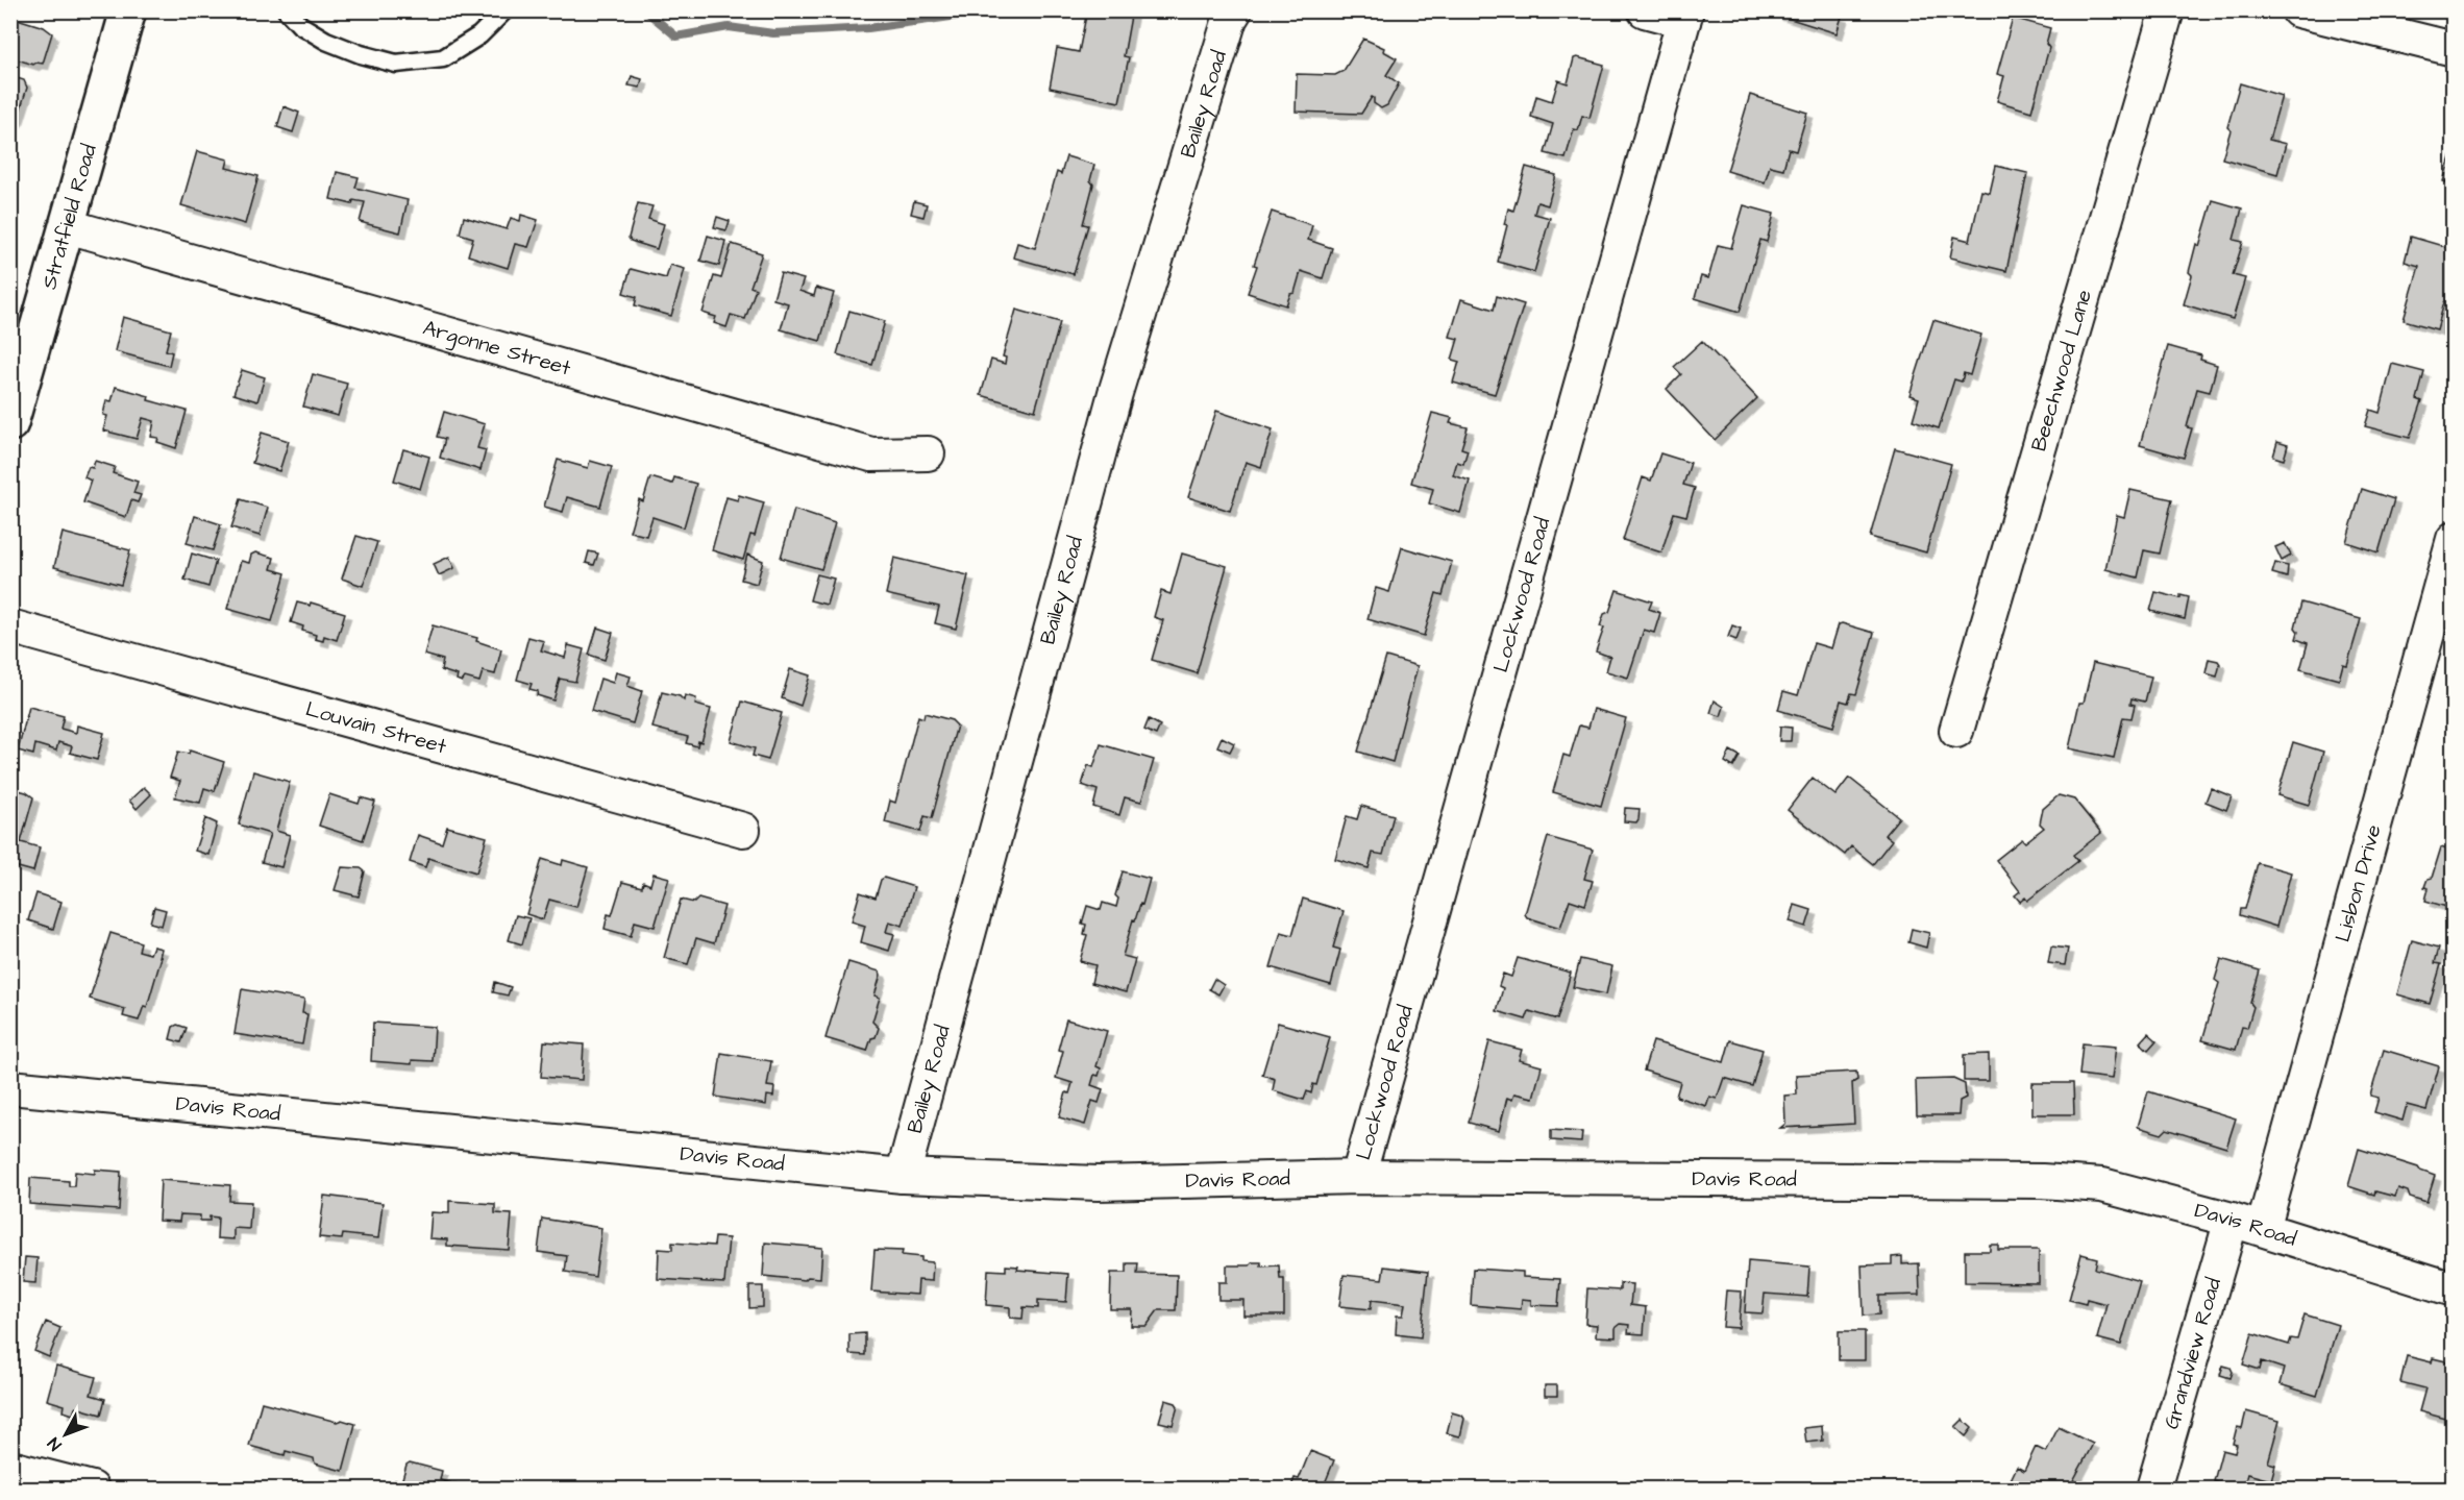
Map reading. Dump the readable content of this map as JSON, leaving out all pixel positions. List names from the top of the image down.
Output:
{
  "streets": {
    "main road": ["Stratfield Road"],
    "street": [
      "Bailey Road",
      "Argonne Street",
      "Beechwood Lane",
      "Lockwood Road",
      "Louvain Street",
      "Lisbon Drive",
      "Davis Road",
      "Grandview Road"
    ]
  },
  "crossings": [
    ["Bailey Road", "Davis Road"],
    ["Stratfield Road", "Argonne Street"],
    ["Lockwood Road", "Davis Road"],
    ["Lisbon Drive", "Davis Road"],
    ["Davis Road", "Grandview Road"]
  ],
  "north": "bottom left"
}
